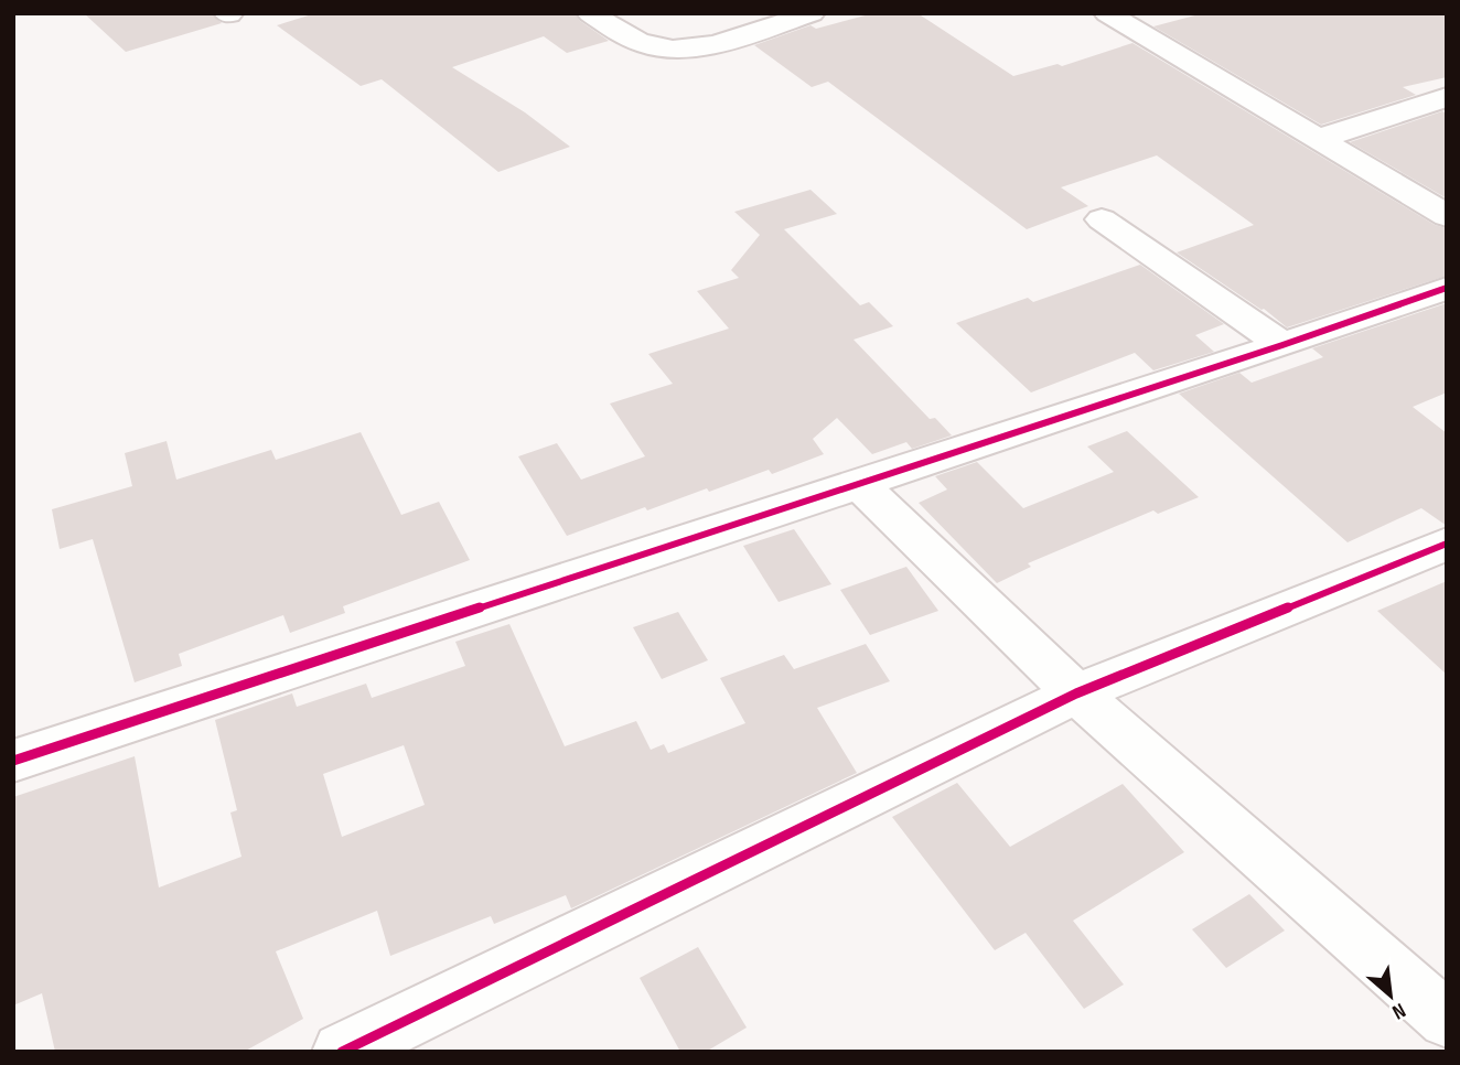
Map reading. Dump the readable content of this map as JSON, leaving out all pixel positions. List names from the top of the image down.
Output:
{
  "north": "bottom right"
}
